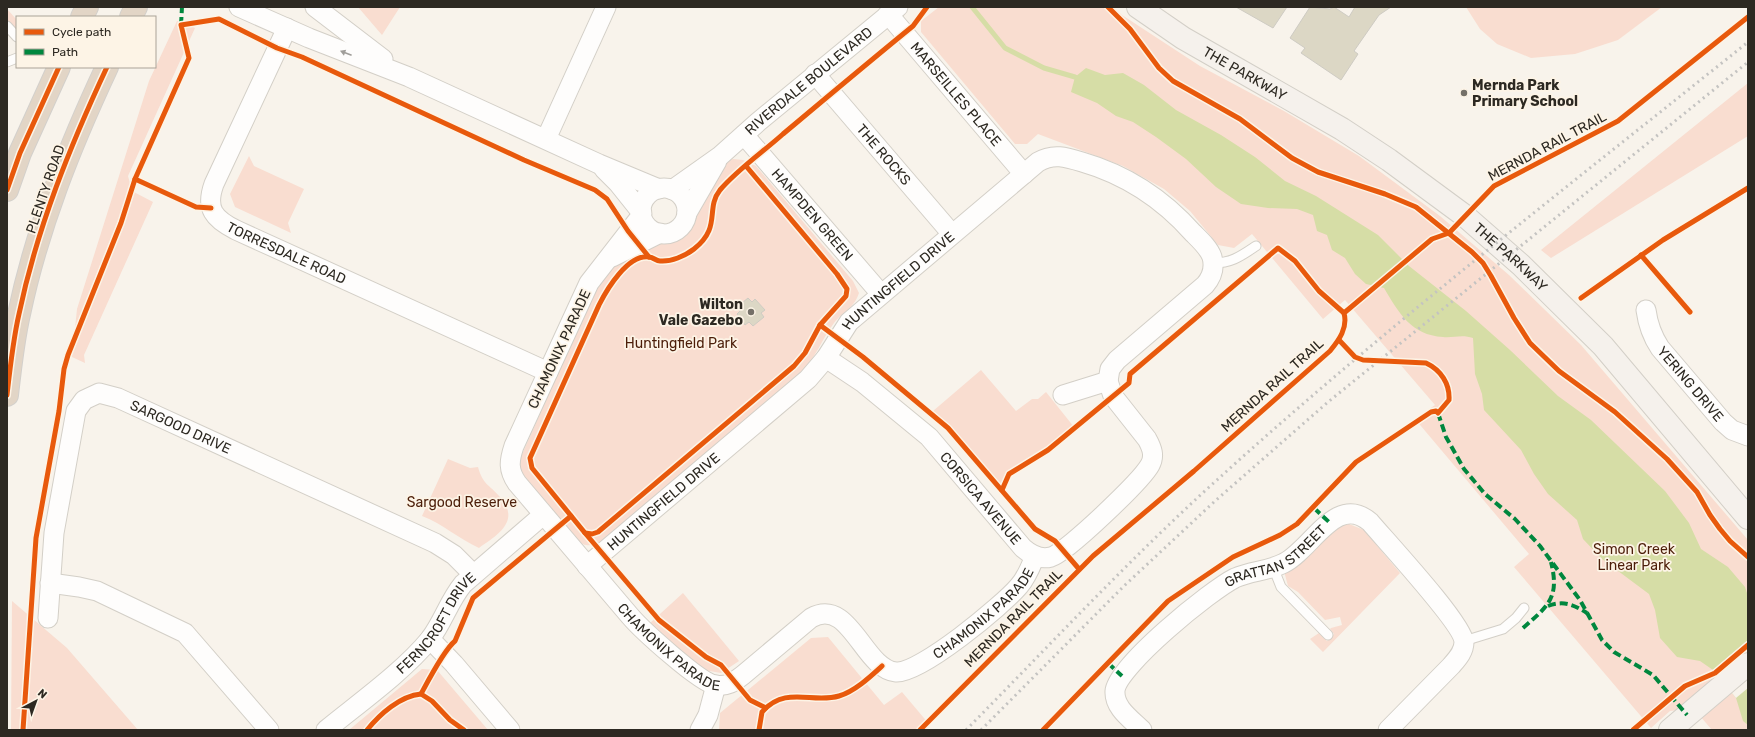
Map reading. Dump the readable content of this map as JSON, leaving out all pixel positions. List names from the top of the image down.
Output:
{
  "streets": {
    "highway": ["PLENTY ROAD"],
    "street": [
      "THE PARKWAY",
      "RIVERDALE BOULEVARD",
      "MARSEILLES PLACE",
      "THE ROCKS",
      "HAMPDEN GREEN",
      "TORRESDALE ROAD",
      "HUNTINGFIELD DRIVE",
      "CHAMONIX PARADE",
      "YERING DRIVE",
      "SARGOOD DRIVE",
      "CORSICA AVENUE",
      "GRATTAN STREET",
      "FERNCROFT DRIVE"
    ],
    "cycle path": ["MERNDA RAIL TRAIL"]
  },
  "crossings": [
    ["RIVERDALE BOULEVARD", "MARSEILLES PLACE"],
    ["RIVERDALE BOULEVARD", "THE ROCKS"],
    ["RIVERDALE BOULEVARD", "HAMPDEN GREEN"],
    ["RIVERDALE BOULEVARD", "CHAMONIX PARADE"],
    ["MARSEILLES PLACE", "HUNTINGFIELD DRIVE"],
    ["THE ROCKS", "HUNTINGFIELD DRIVE"],
    ["HAMPDEN GREEN", "HUNTINGFIELD DRIVE"],
    ["TORRESDALE ROAD", "CHAMONIX PARADE"],
    ["HUNTINGFIELD DRIVE", "CHAMONIX PARADE"],
    ["HUNTINGFIELD DRIVE", "CORSICA AVENUE"],
    ["CHAMONIX PARADE", "CORSICA AVENUE"],
    ["CHAMONIX PARADE", "FERNCROFT DRIVE"],
    ["SARGOOD DRIVE", "FERNCROFT DRIVE"]
  ],
  "parks": ["Huntingfield Park", "Sargood Reserve", "Simon Creek Linear Park"],
  "places": ["Mernda Park Primary School", "Wilton Vale Gazebo"],
  "legend": ["Cycle path", "Path"],
  "north": "top right"
}
